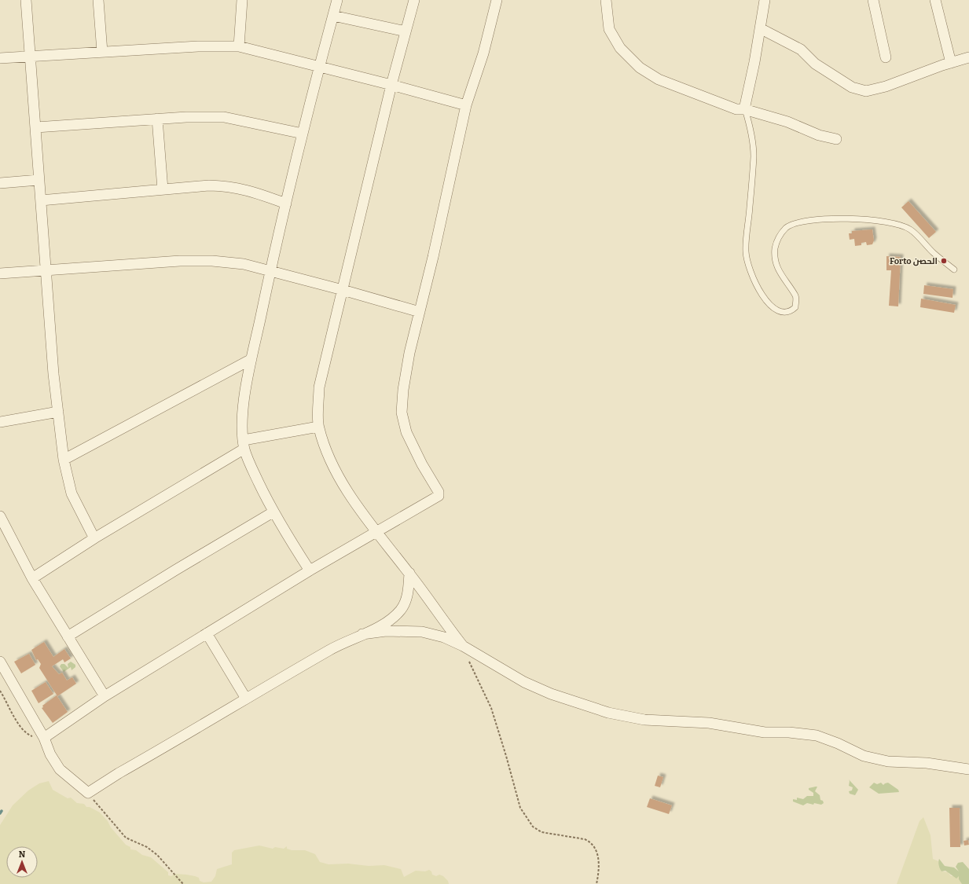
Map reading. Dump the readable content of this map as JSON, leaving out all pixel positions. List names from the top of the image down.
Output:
{
  "places": ["Forto الحصن"],
  "north": "top"
}
